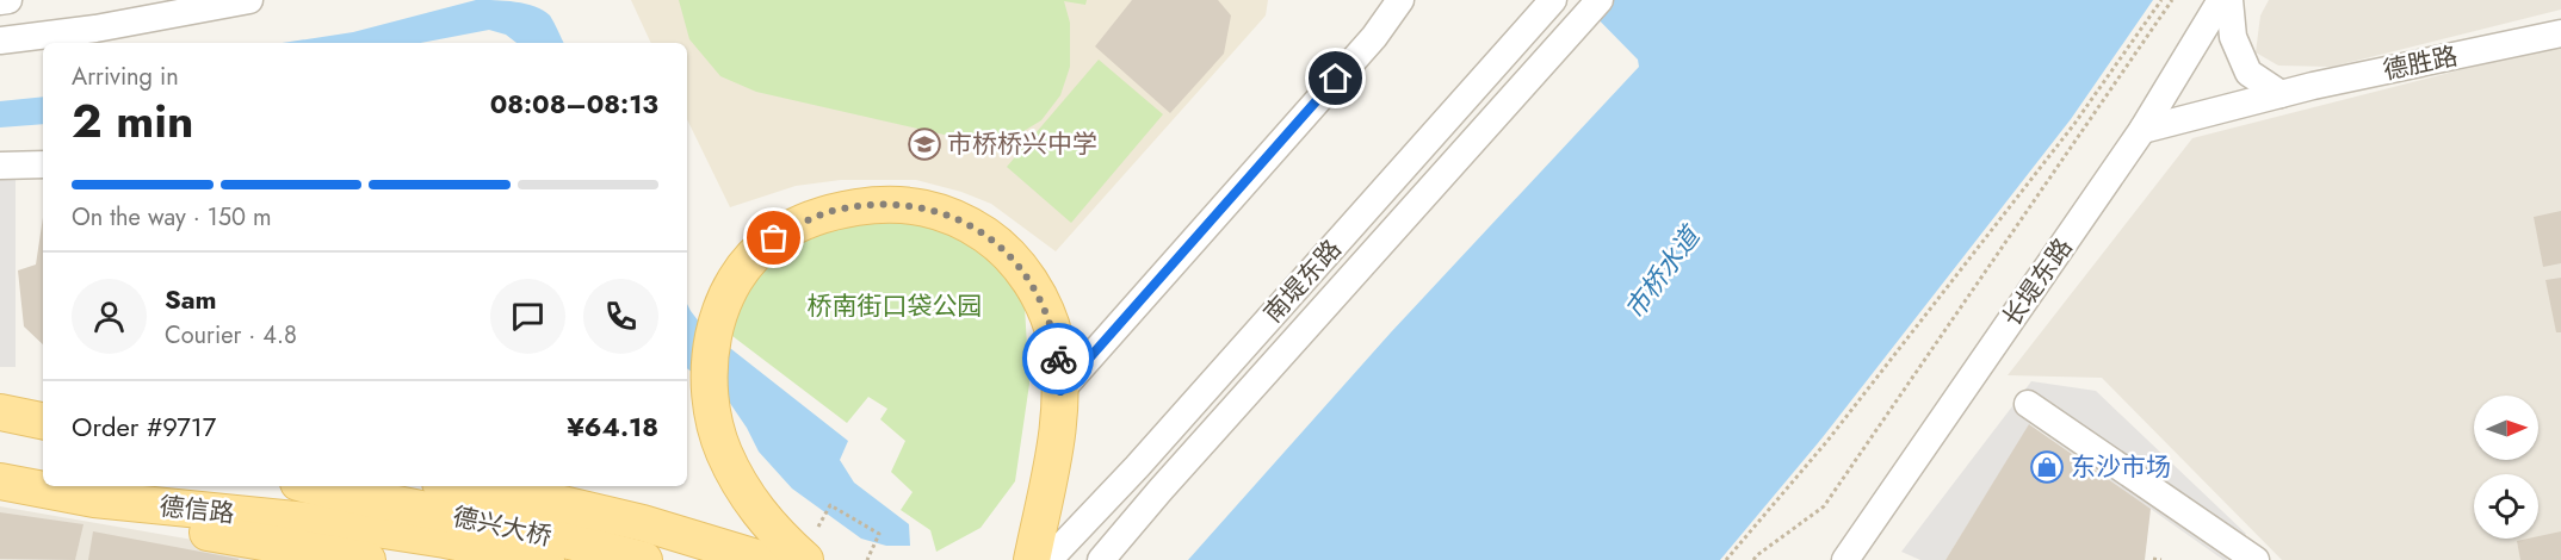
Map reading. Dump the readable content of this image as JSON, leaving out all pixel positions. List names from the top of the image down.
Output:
{
  "streets": {
    "main road": ["德信路", "德兴大桥"],
    "street": ["德胜路", "南堤东路", "长堤东路"]
  },
  "crossings": [
    ["德胜路", "长堤东路"],
    ["德信路", "德兴大桥"]
  ],
  "water": ["市桥水道"],
  "parks": ["桥南街口袋公园"],
  "places": {
    "school or university": ["市桥桥兴中学"],
    "shop": ["东沙市场"]
  },
  "north": "right",
  "page": {
    "heading": ["2 min", "Arriving in", "08:08–08:13"],
    "panel": [
      "Sam",
      "Courier · 4.8",
      "Order #9717",
      "¥64.18"
    ],
    "bar": "On the way · 150 m"
  }
}
